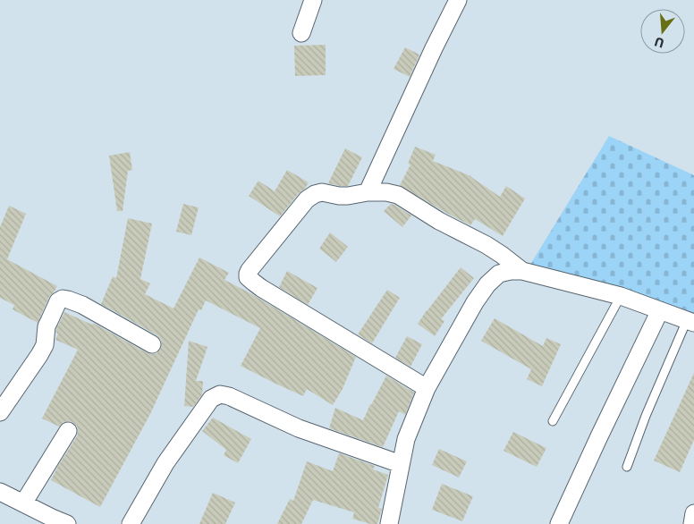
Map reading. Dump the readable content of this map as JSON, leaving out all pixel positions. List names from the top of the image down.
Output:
{
  "north": "bottom"
}
